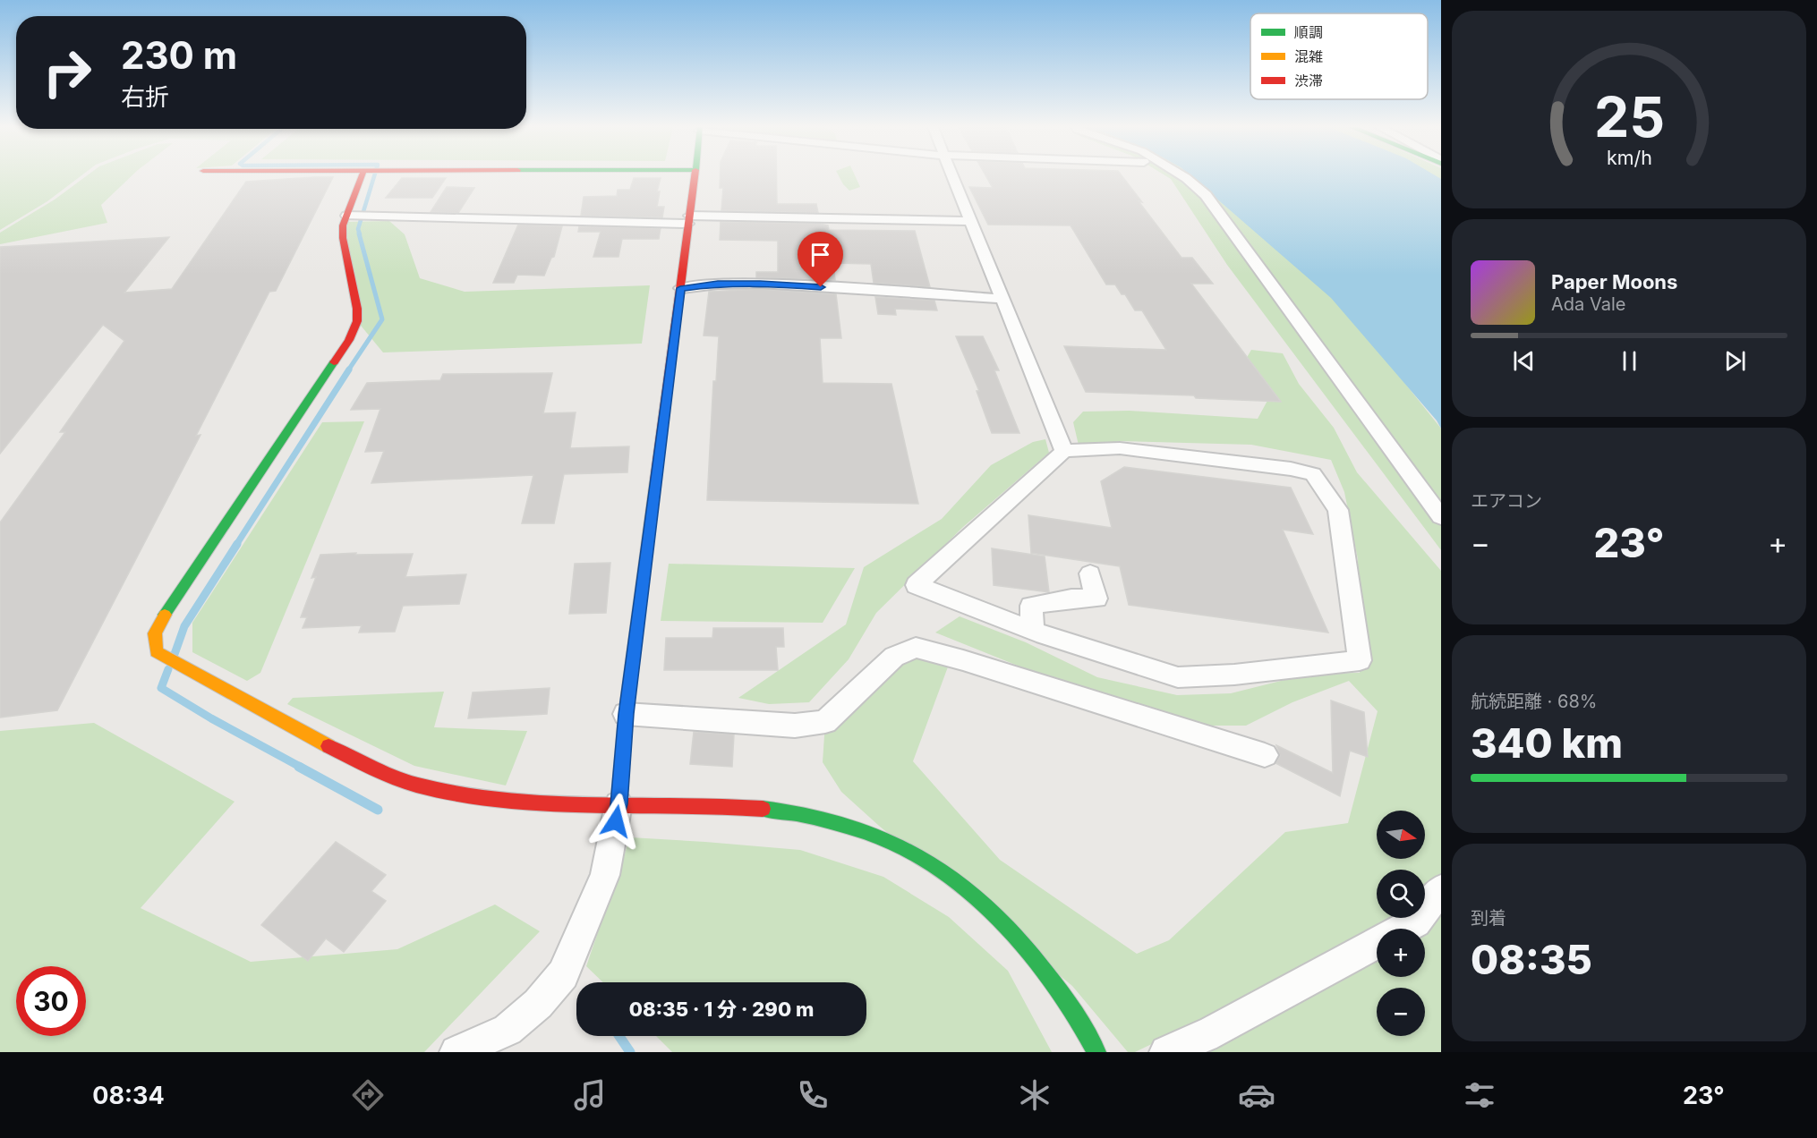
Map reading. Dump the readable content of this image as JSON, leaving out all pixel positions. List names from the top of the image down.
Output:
{
  "legend": ["順調", "混雑", "渋滞"],
  "north": "right",
  "page": {
    "turn": ["230 m", "右折"],
    "song": ["Paper Moons", "Ada Vale"],
    "tile": [
      "エアコン",
      ["航続距離 · 68%", "340 km"],
      ["到着", "08:35"]
    ],
    "heat": ["−", "23°", "+"],
    "map_buttons": ["+", "−"],
    "limit": "30",
    "trip": "08:35 · 1 分 · 290 m",
    "tabs": ["08:34", "23°"],
    "gauge": ["25", "km/h"]
  }
}
